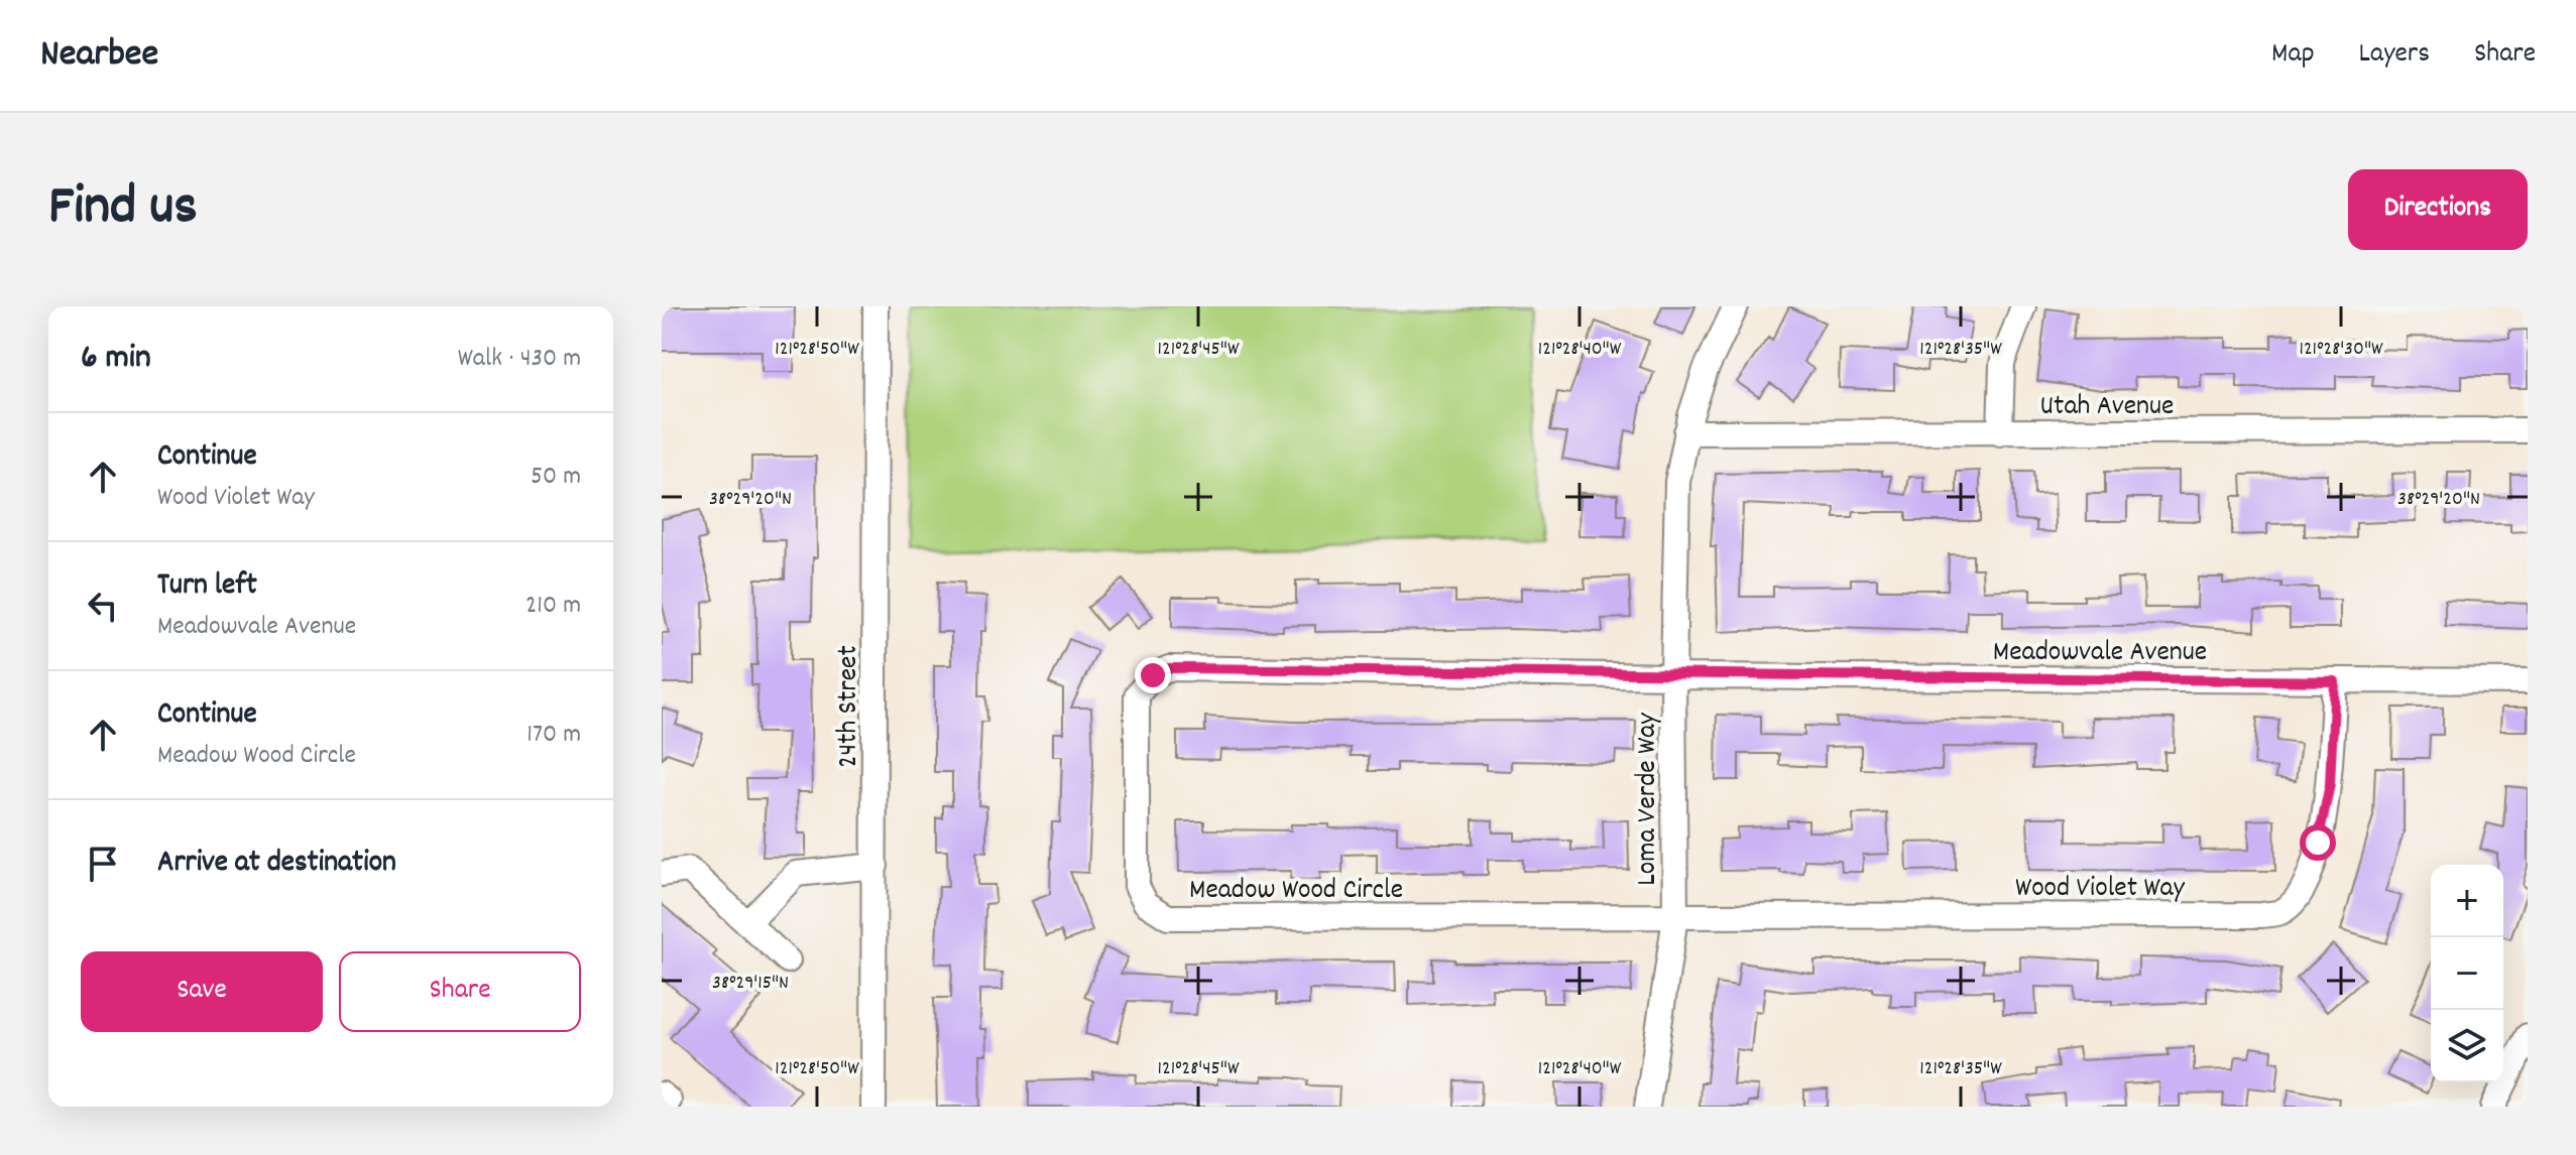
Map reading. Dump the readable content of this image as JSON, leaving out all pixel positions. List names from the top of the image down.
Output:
{
  "streets": {
    "street": [
      "Utah Avenue",
      "Meadowvale Avenue",
      "24th Street",
      "Loma Verde Way",
      "Wood Violet Way",
      "Meadow Wood Circle"
    ]
  },
  "crossings": [
    ["Utah Avenue", "Loma Verde Way"],
    ["Meadowvale Avenue", "Loma Verde Way"],
    ["Meadowvale Avenue", "Wood Violet Way"],
    ["Meadowvale Avenue", "Meadow Wood Circle"],
    ["Loma Verde Way", "Wood Violet Way"],
    ["Loma Verde Way", "Meadow Wood Circle"],
    ["Wood Violet Way", "Meadow Wood Circle"]
  ],
  "page": {
    "header": "Nearbee",
    "nav": ["Map", "Layers", "Share"],
    "title": "Find us",
    "buttons": [
      "Directions",
      ["Save", "Share"]
    ],
    "heading": ["6 min", "Walk · 430 m"],
    "list": [
      ["Continue", "Wood Violet Way", "50 m"],
      ["Turn left", "Meadowvale Avenue", "210 m"],
      ["Continue", "Meadow Wood Circle", "170 m"],
      "Arrive at destination"
    ],
    "map_buttons": ["+", "−"]
  },
  "coordinates": [
    "121°28'50\"W",
    "121°28'45\"W",
    "121°28'40\"W",
    "121°28'35\"W",
    "121°28'30\"W",
    "38°29'20\"N",
    "38°29'15\"N"
  ]
}
